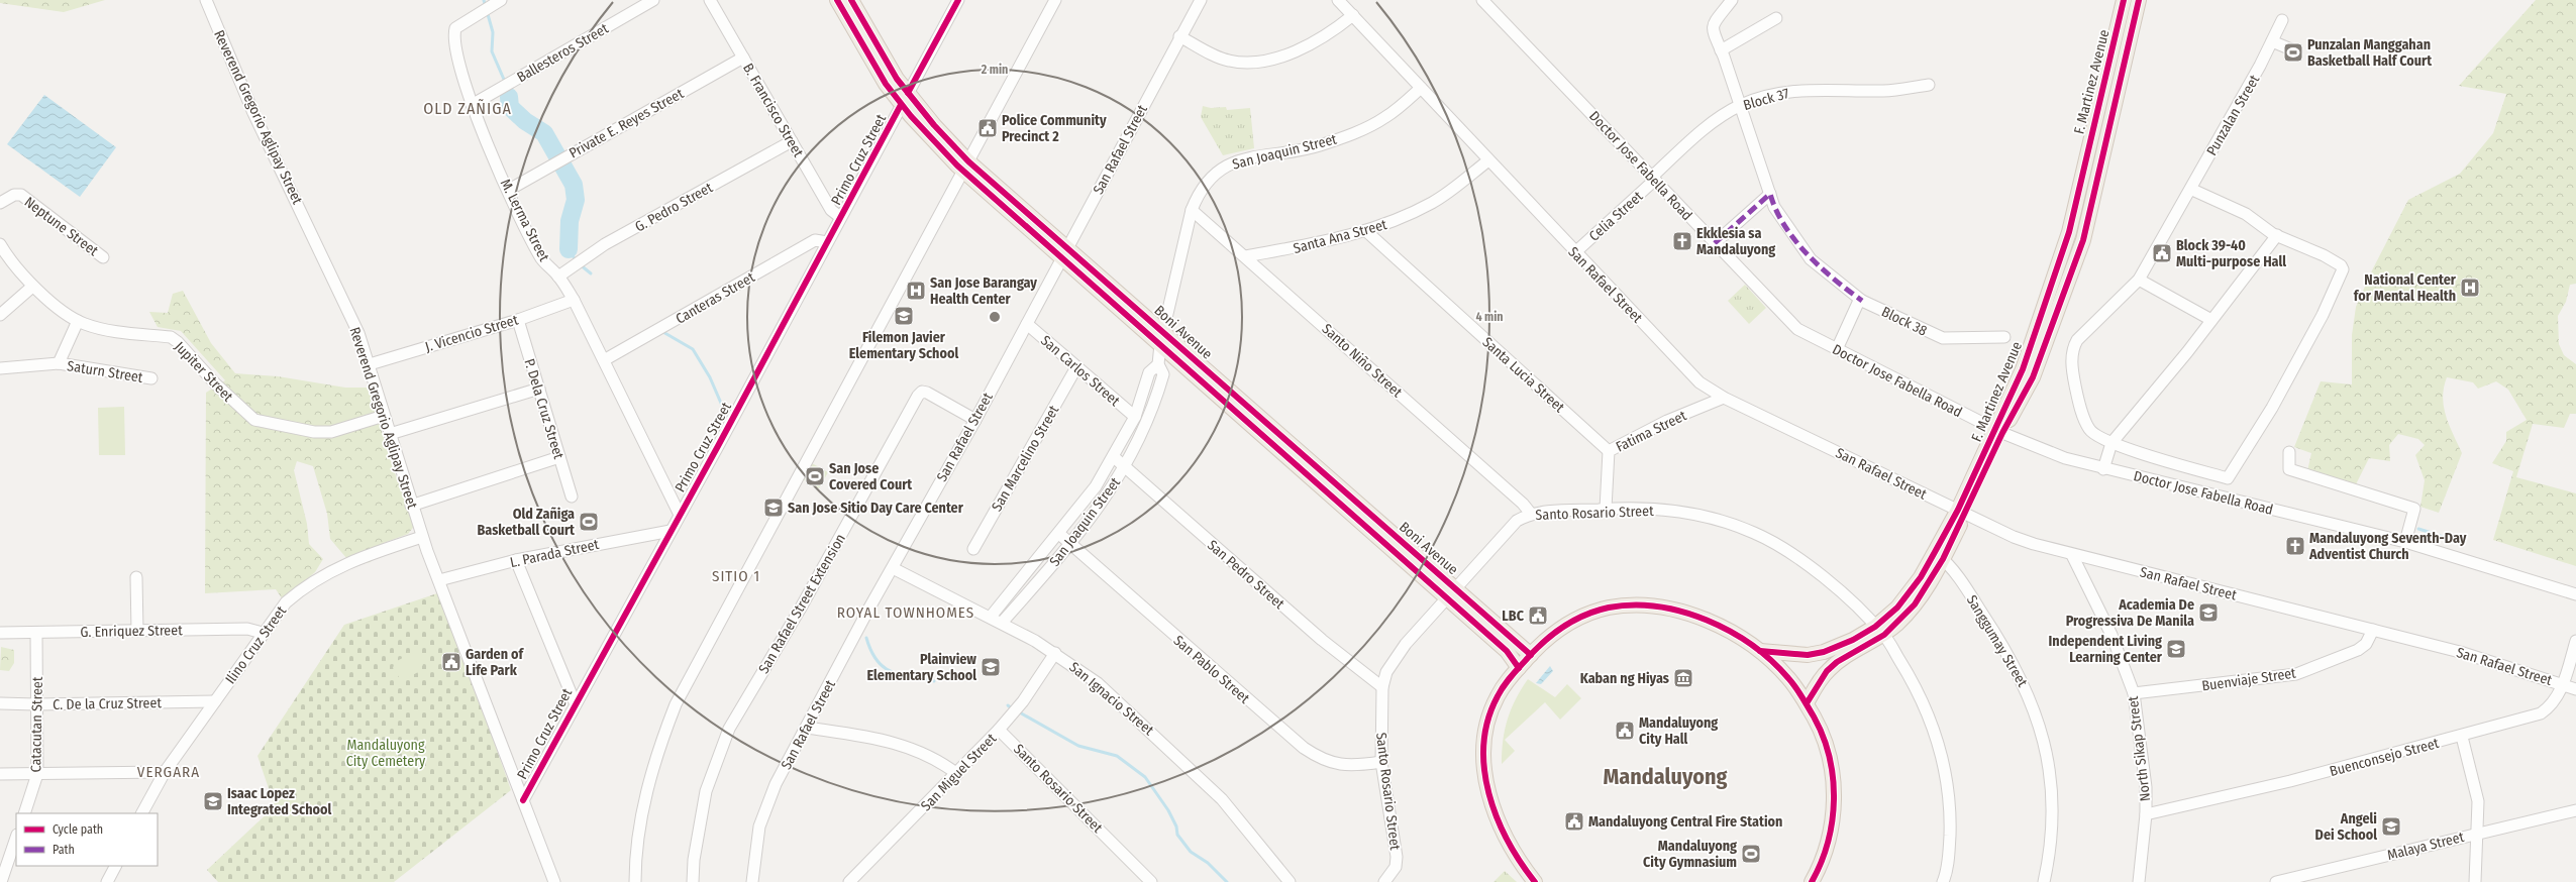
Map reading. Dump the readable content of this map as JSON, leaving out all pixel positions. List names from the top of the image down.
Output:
{
  "streets": {
    "main road": ["F. Martinez Avenue", "Boni Avenue"],
    "street": [
      "Ballesteros Street",
      "Block 37",
      "B. Francisco Street",
      "Punzalan Street",
      "Reverend Gregorio Aglipay Street",
      "Private E. Reyes Street",
      "San Rafael Street",
      "San Joaquin Street",
      "Primo Cruz Street",
      "Doctor Jose Fabella Road",
      "G. Pedro Street",
      "Celia Street",
      "M. Lerma Street",
      "Neptune Street",
      "Santa Ana Street",
      "Canteras Street",
      "Block 38",
      "J. Vicencio Street",
      "Santo Niño Street",
      "San Carlos Street",
      "Saturn Street",
      "Jupiter Street",
      "Santa Lucia Street",
      "P. Dela Cruz Street",
      "Fatima Street",
      "San Marcelino Street",
      "Santo Rosario Street",
      "L. Parada Street",
      "San Pedro Street",
      "San Rafael Street Extension",
      "G. Enriquez Street",
      "Sanggumay Street",
      "Ilino Cruz Street",
      "San Pablo Street",
      "Buenviaje Street",
      "San Ignacio Street",
      "C. De la Cruz Street",
      "Catacutan Street",
      "North Sikap Street",
      "Buenconsejo Street",
      "San Miguel Street",
      "Malaya Street"
    ]
  },
  "crossings": [
    ["Ballesteros Street", "M. Lerma Street"],
    ["F. Martinez Avenue", "San Rafael Street"],
    ["F. Martinez Avenue", "Doctor Jose Fabella Road"],
    ["F. Martinez Avenue", "Santo Rosario Street"],
    ["F. Martinez Avenue", "Sanggumay Street"],
    ["Block 37", "Doctor Jose Fabella Road"],
    ["Block 37", "Celia Street"],
    ["Block 37", "Block 38"],
    ["B. Francisco Street", "Private E. Reyes Street"],
    ["B. Francisco Street", "Primo Cruz Street"],
    ["B. Francisco Street", "G. Pedro Street"],
    ["Reverend Gregorio Aglipay Street", "Primo Cruz Street"],
    ["Reverend Gregorio Aglipay Street", "J. Vicencio Street"],
    ["Reverend Gregorio Aglipay Street", "Jupiter Street"],
    ["Reverend Gregorio Aglipay Street", "L. Parada Street"],
    ["Reverend Gregorio Aglipay Street", "Ilino Cruz Street"],
    ["Private E. Reyes Street", "M. Lerma Street"],
    ["San Rafael Street", "San Joaquin Street"],
    ["San Rafael Street", "Celia Street"],
    ["San Rafael Street", "Santa Ana Street"],
    ["San Rafael Street", "Boni Avenue"],
    ["San Rafael Street", "San Carlos Street"],
    ["San Rafael Street", "Fatima Street"],
    ["San Rafael Street", "San Rafael Street Extension"],
    ["San Rafael Street", "Buenviaje Street"],
    ["San Rafael Street", "San Ignacio Street"],
    ["San Rafael Street", "North Sikap Street"],
    ["San Rafael Street", "Buenconsejo Street"],
    ["San Joaquin Street", "Boni Avenue"],
    ["San Joaquin Street", "Santo Niño Street"],
    ["San Joaquin Street", "San Carlos Street"],
    ["San Joaquin Street", "San Pedro Street"],
    ["San Joaquin Street", "San Pablo Street"],
    ["San Joaquin Street", "San Ignacio Street"],
    ["Primo Cruz Street", "M. Lerma Street"],
    ["Primo Cruz Street", "Canteras Street"],
    ["Primo Cruz Street", "Boni Avenue"],
    ["Primo Cruz Street", "L. Parada Street"],
    ["Doctor Jose Fabella Road", "Celia Street"],
    ["G. Pedro Street", "M. Lerma Street"],
    ["M. Lerma Street", "Canteras Street"],
    ["M. Lerma Street", "J. Vicencio Street"],
    ["Santa Ana Street", "Santo Niño Street"],
    ["Santa Ana Street", "Santa Lucia Street"],
    ["Boni Avenue", "Santo Rosario Street"],
    ["J. Vicencio Street", "P. Dela Cruz Street"],
    ["Santo Niño Street", "Santo Rosario Street"],
    ["San Carlos Street", "San Marcelino Street"],
    ["Saturn Street", "Jupiter Street"],
    ["Santa Lucia Street", "Fatima Street"],
    ["Fatima Street", "Santo Rosario Street"],
    ["Santo Rosario Street", "San Pedro Street"],
    ["Santo Rosario Street", "San Pablo Street"],
    ["Santo Rosario Street", "San Miguel Street"],
    ["G. Enriquez Street", "Ilino Cruz Street"],
    ["G. Enriquez Street", "Catacutan Street"],
    ["Ilino Cruz Street", "C. De la Cruz Street"],
    ["Buenviaje Street", "North Sikap Street"],
    ["San Ignacio Street", "San Miguel Street"],
    ["C. De la Cruz Street", "Catacutan Street"],
    ["North Sikap Street", "Buenconsejo Street"]
  ],
  "districts": [
    "OLD ZAÑIGA",
    "SITIO 1",
    "ROYAL TOWNHOMES",
    "VERGARA",
    "Mandaluyong"
  ],
  "parks": ["Mandaluyong City Cemetery"],
  "places": {
    "sports": [
      "Punzalan Manggahan Basketball Half Court",
      "San Jose Covered Court",
      "Old Zañiga Basketball Court",
      "Mandaluyong City Gymnasium"
    ],
    "public building": [
      "Police Community Precinct 2",
      "Block 39-40 Multi-purpose Hall",
      "LBC",
      "Garden of Life Park",
      "Mandaluyong City Hall",
      "Mandaluyong Central Fire Station"
    ],
    "church": ["Ekklesia sa Mandaluyong", "Mandaluyong Seventh-Day Adventist Church"],
    "hospital": ["National Center for Mental Health", "San Jose Barangay Health Center"],
    "school or university": [
      "Filemon Javier Elementary School",
      "San Jose Sitio Day Care Center",
      "Academia De Progressiva De Manila",
      "Independent Living Learning Center",
      "Plainview Elementary School",
      "Isaac Lopez Integrated School",
      "Angeli Dei School"
    ],
    "museum": ["Kaban ng Hiyas"]
  },
  "legend": ["Cycle path", "Path"],
  "rings": ["2 min", "4 min"]
}
